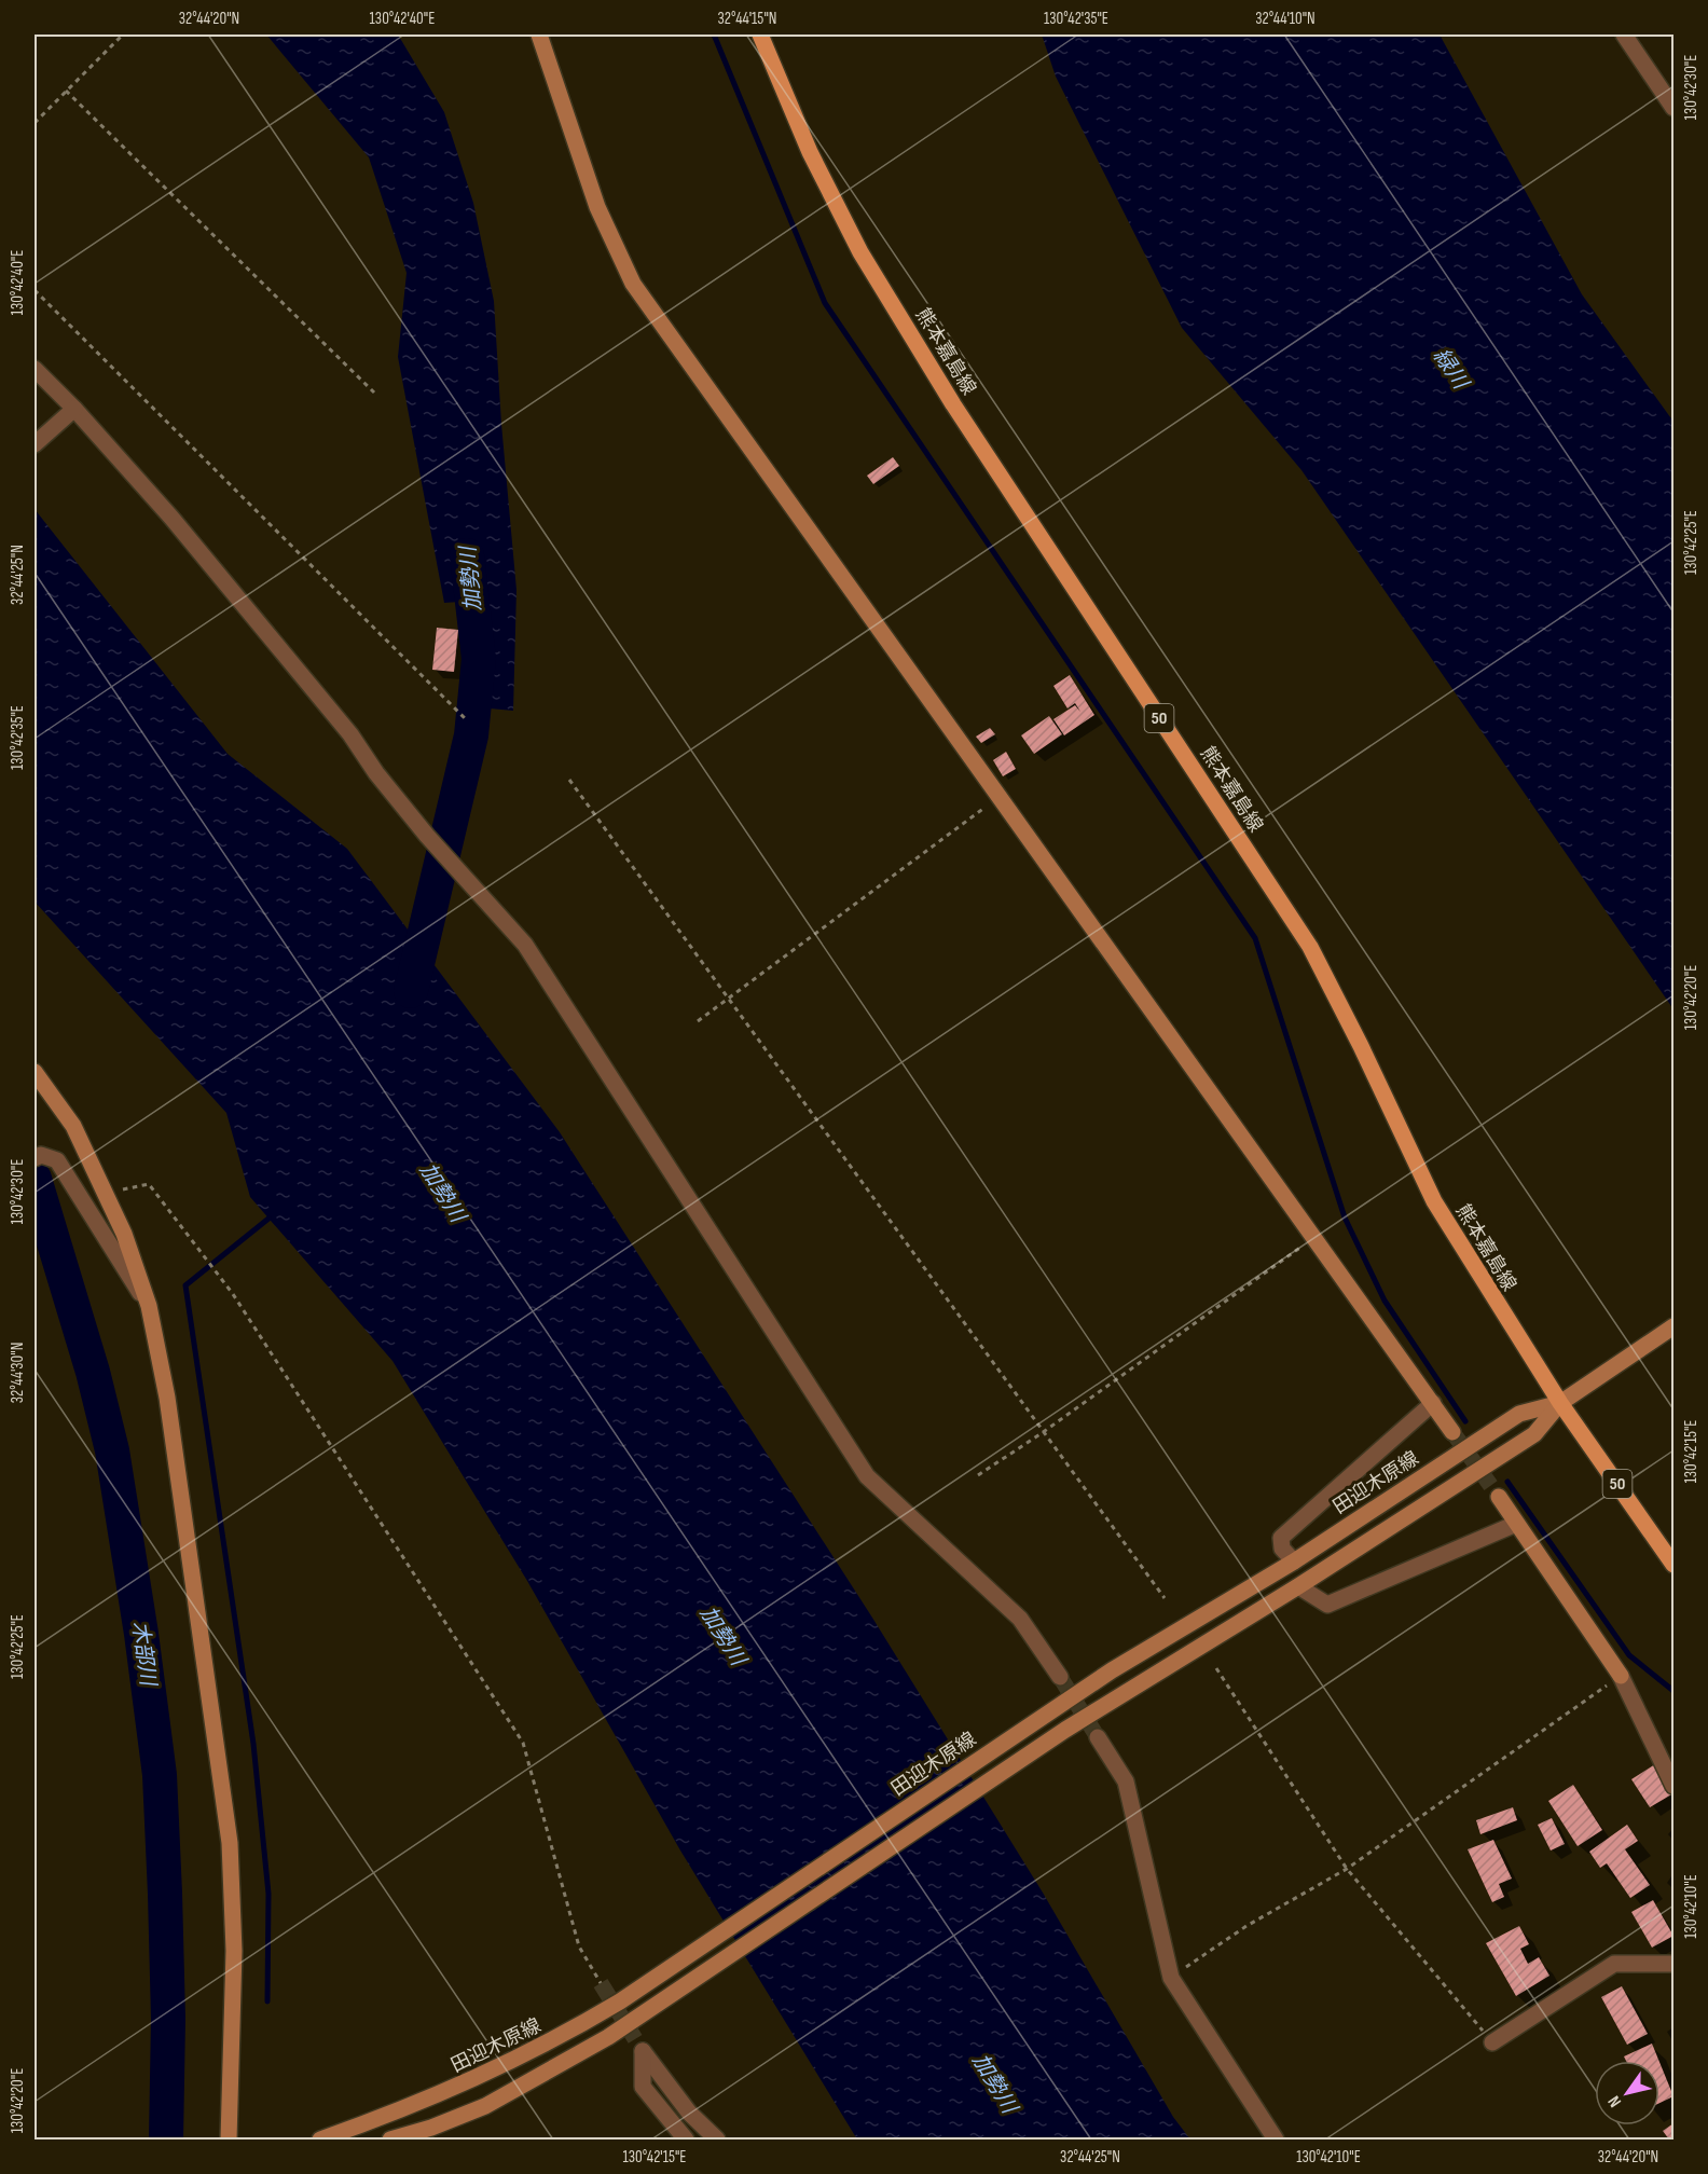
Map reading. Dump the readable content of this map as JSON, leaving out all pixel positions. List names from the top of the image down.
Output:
{
  "streets": {
    "main road": ["熊本嘉島線", "50"],
    "street": ["田迎木原線"]
  },
  "crossings": [
    ["熊本嘉島線", "田迎木原線"]
  ],
  "water": ["緑川", "加勢川", "木部川"],
  "north": "bottom left",
  "coordinates": [
    "32°44'20\"N",
    "130°42'40\"E",
    "32°44'15\"N",
    "130°42'35\"E",
    "32°44'10\"N",
    "130°42'30\"E",
    "130°42'25\"E",
    "32°44'25\"N",
    "130°42'20\"E",
    "32°44'30\"N",
    "130°42'15\"E",
    "130°42'10\"E"
  ]
}
